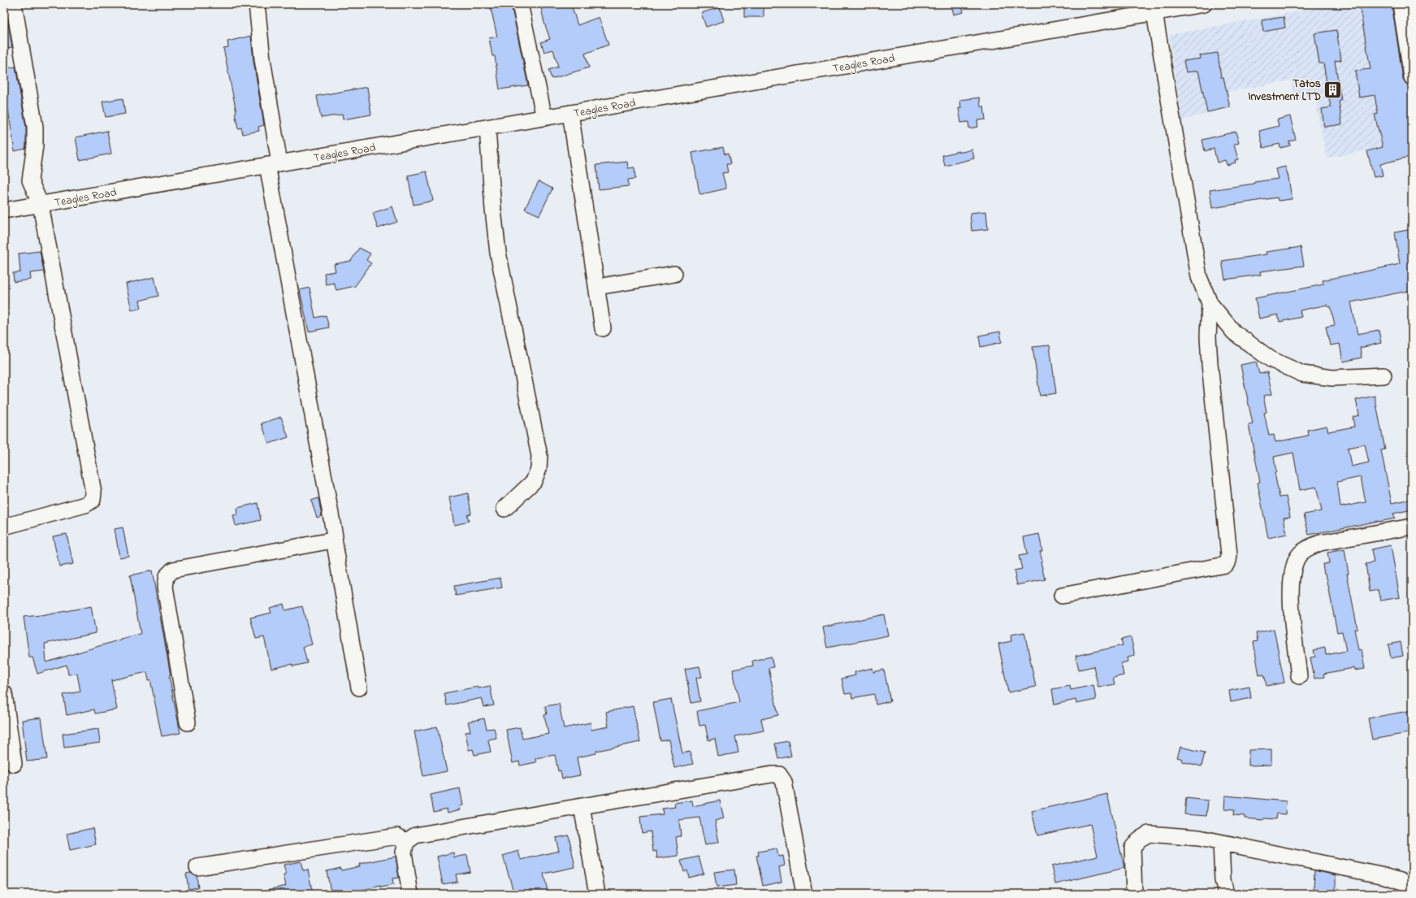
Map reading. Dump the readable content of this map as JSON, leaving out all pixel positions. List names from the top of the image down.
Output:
{
  "streets": {
    "street": ["Teagles Road"]
  },
  "places": {
    "building": ["Tatos Investment LTD"]
  }
}
